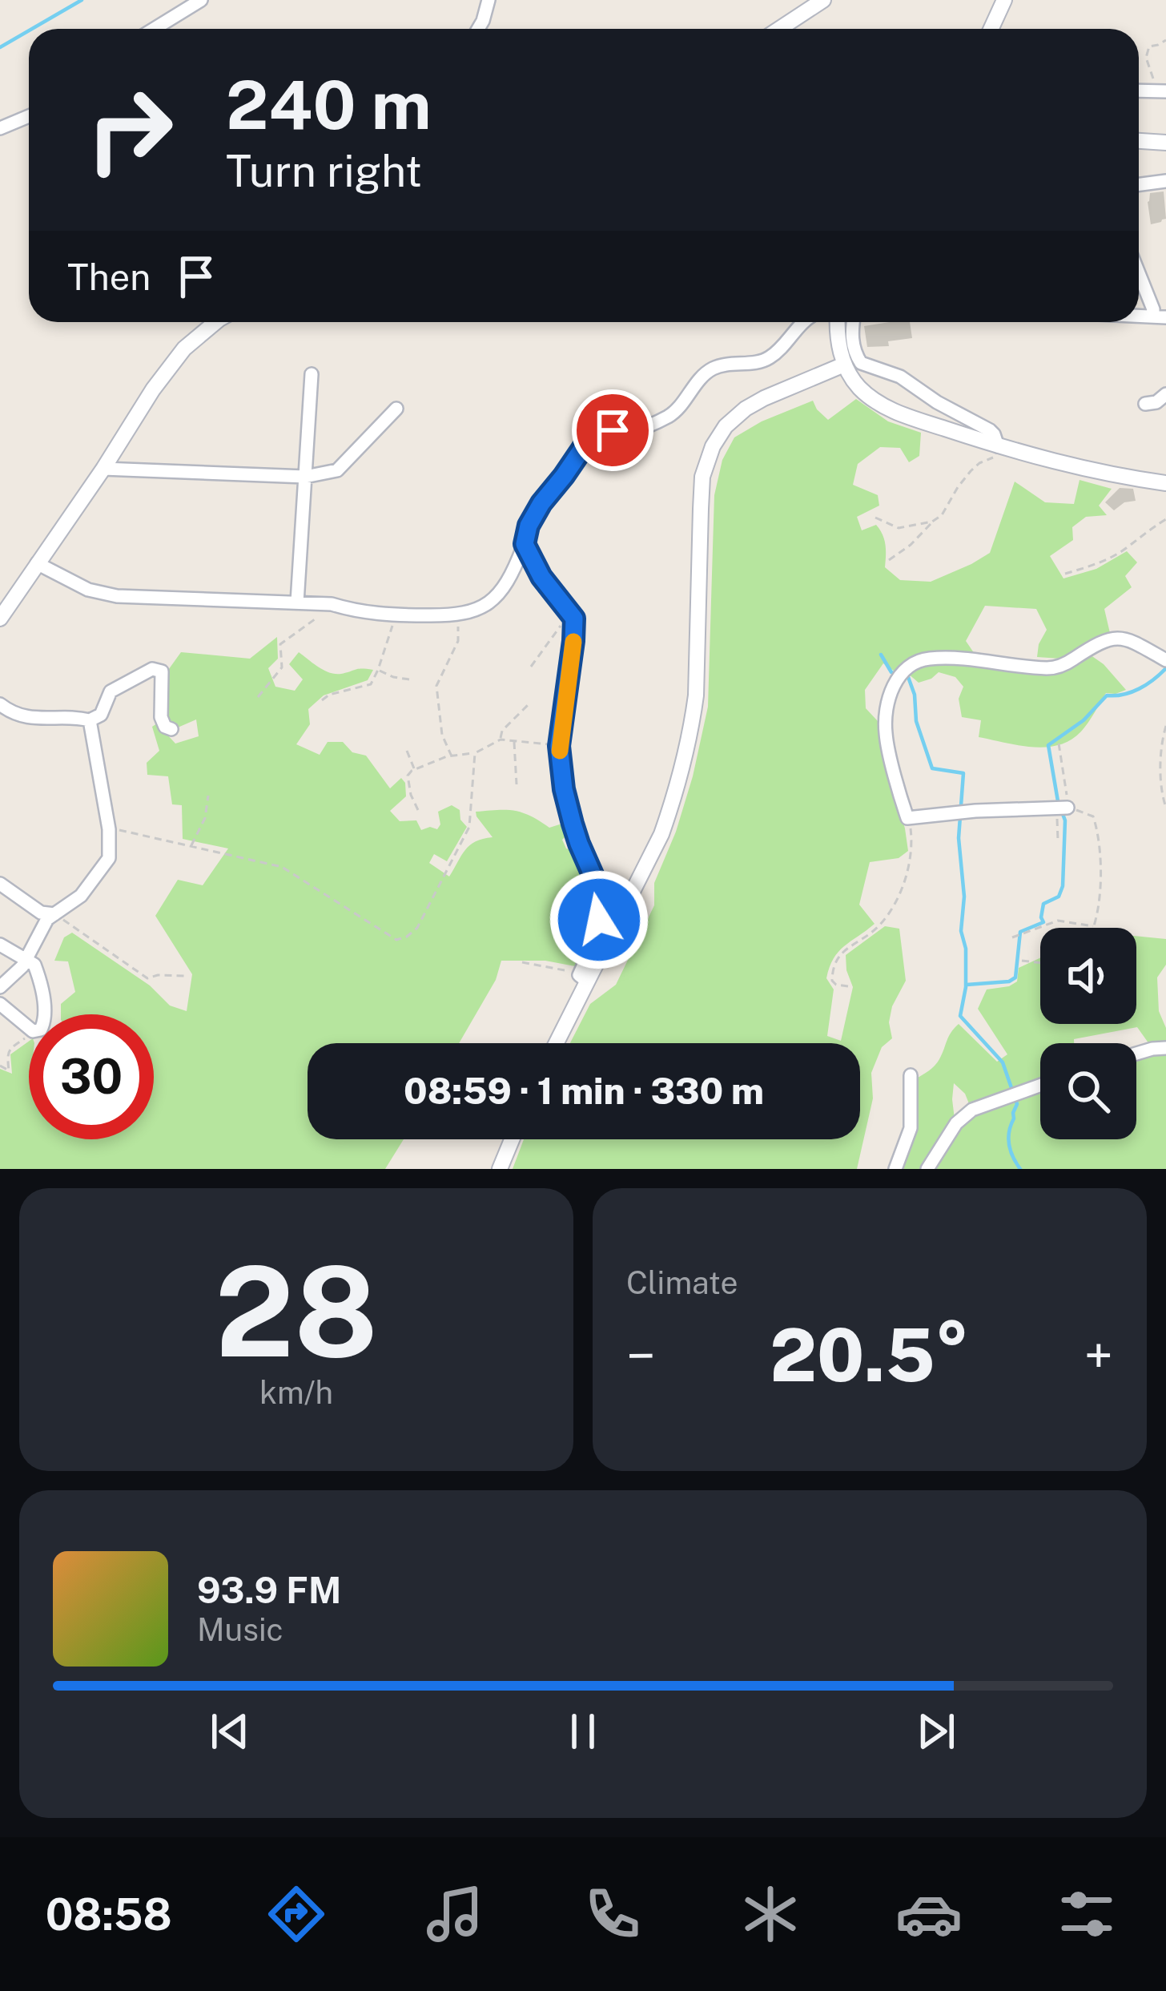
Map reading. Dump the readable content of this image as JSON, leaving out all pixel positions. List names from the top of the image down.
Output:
{
  "page": {
    "turn": ["240 m", "Turn right"],
    "then": "Then",
    "limit": "30",
    "trip": "08:59 · 1 min · 330 m",
    "tile": [
      ["28", "km/h"],
      "Climate"
    ],
    "heat": ["−", "20.5°", "+"],
    "song": ["93.9 FM", "Music"],
    "tabs": "08:58"
  }
}
